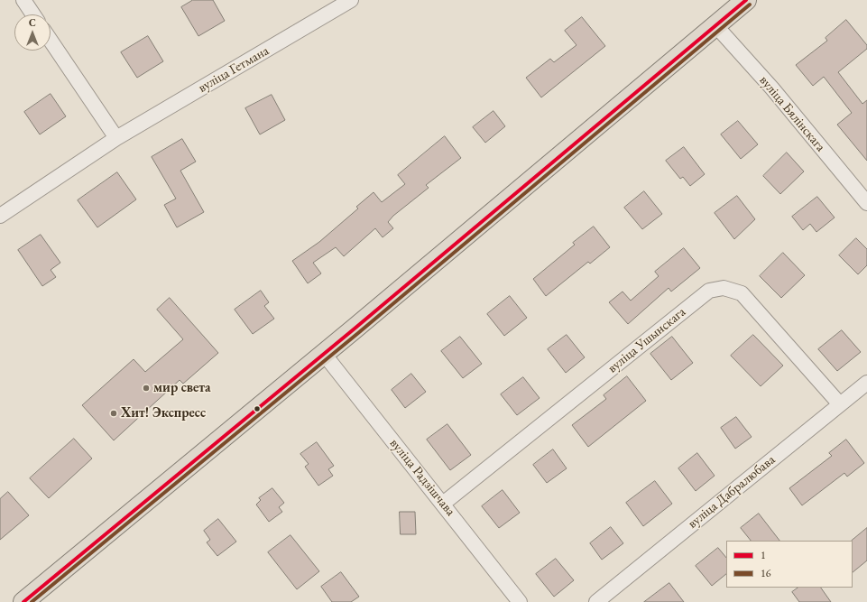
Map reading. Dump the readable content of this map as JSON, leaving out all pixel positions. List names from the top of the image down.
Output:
{
  "streets": {
    "street": [
      "вуліца Гетмана",
      "вуліца Бялінскага",
      "вуліца Ушынскага",
      "вуліца Радзішчава",
      "вуліца Дабралюбава"
    ]
  },
  "crossings": [
    ["вуліца Ушынскага", "вуліца Радзішчава"],
    ["вуліца Ушынскага", "вуліца Дабралюбава"]
  ],
  "places": ["мир света", "Хит! Экспресс"],
  "lines": ["transit line 1", "transit line 16"],
  "legend": ["1", "16"],
  "north": "top"
}
